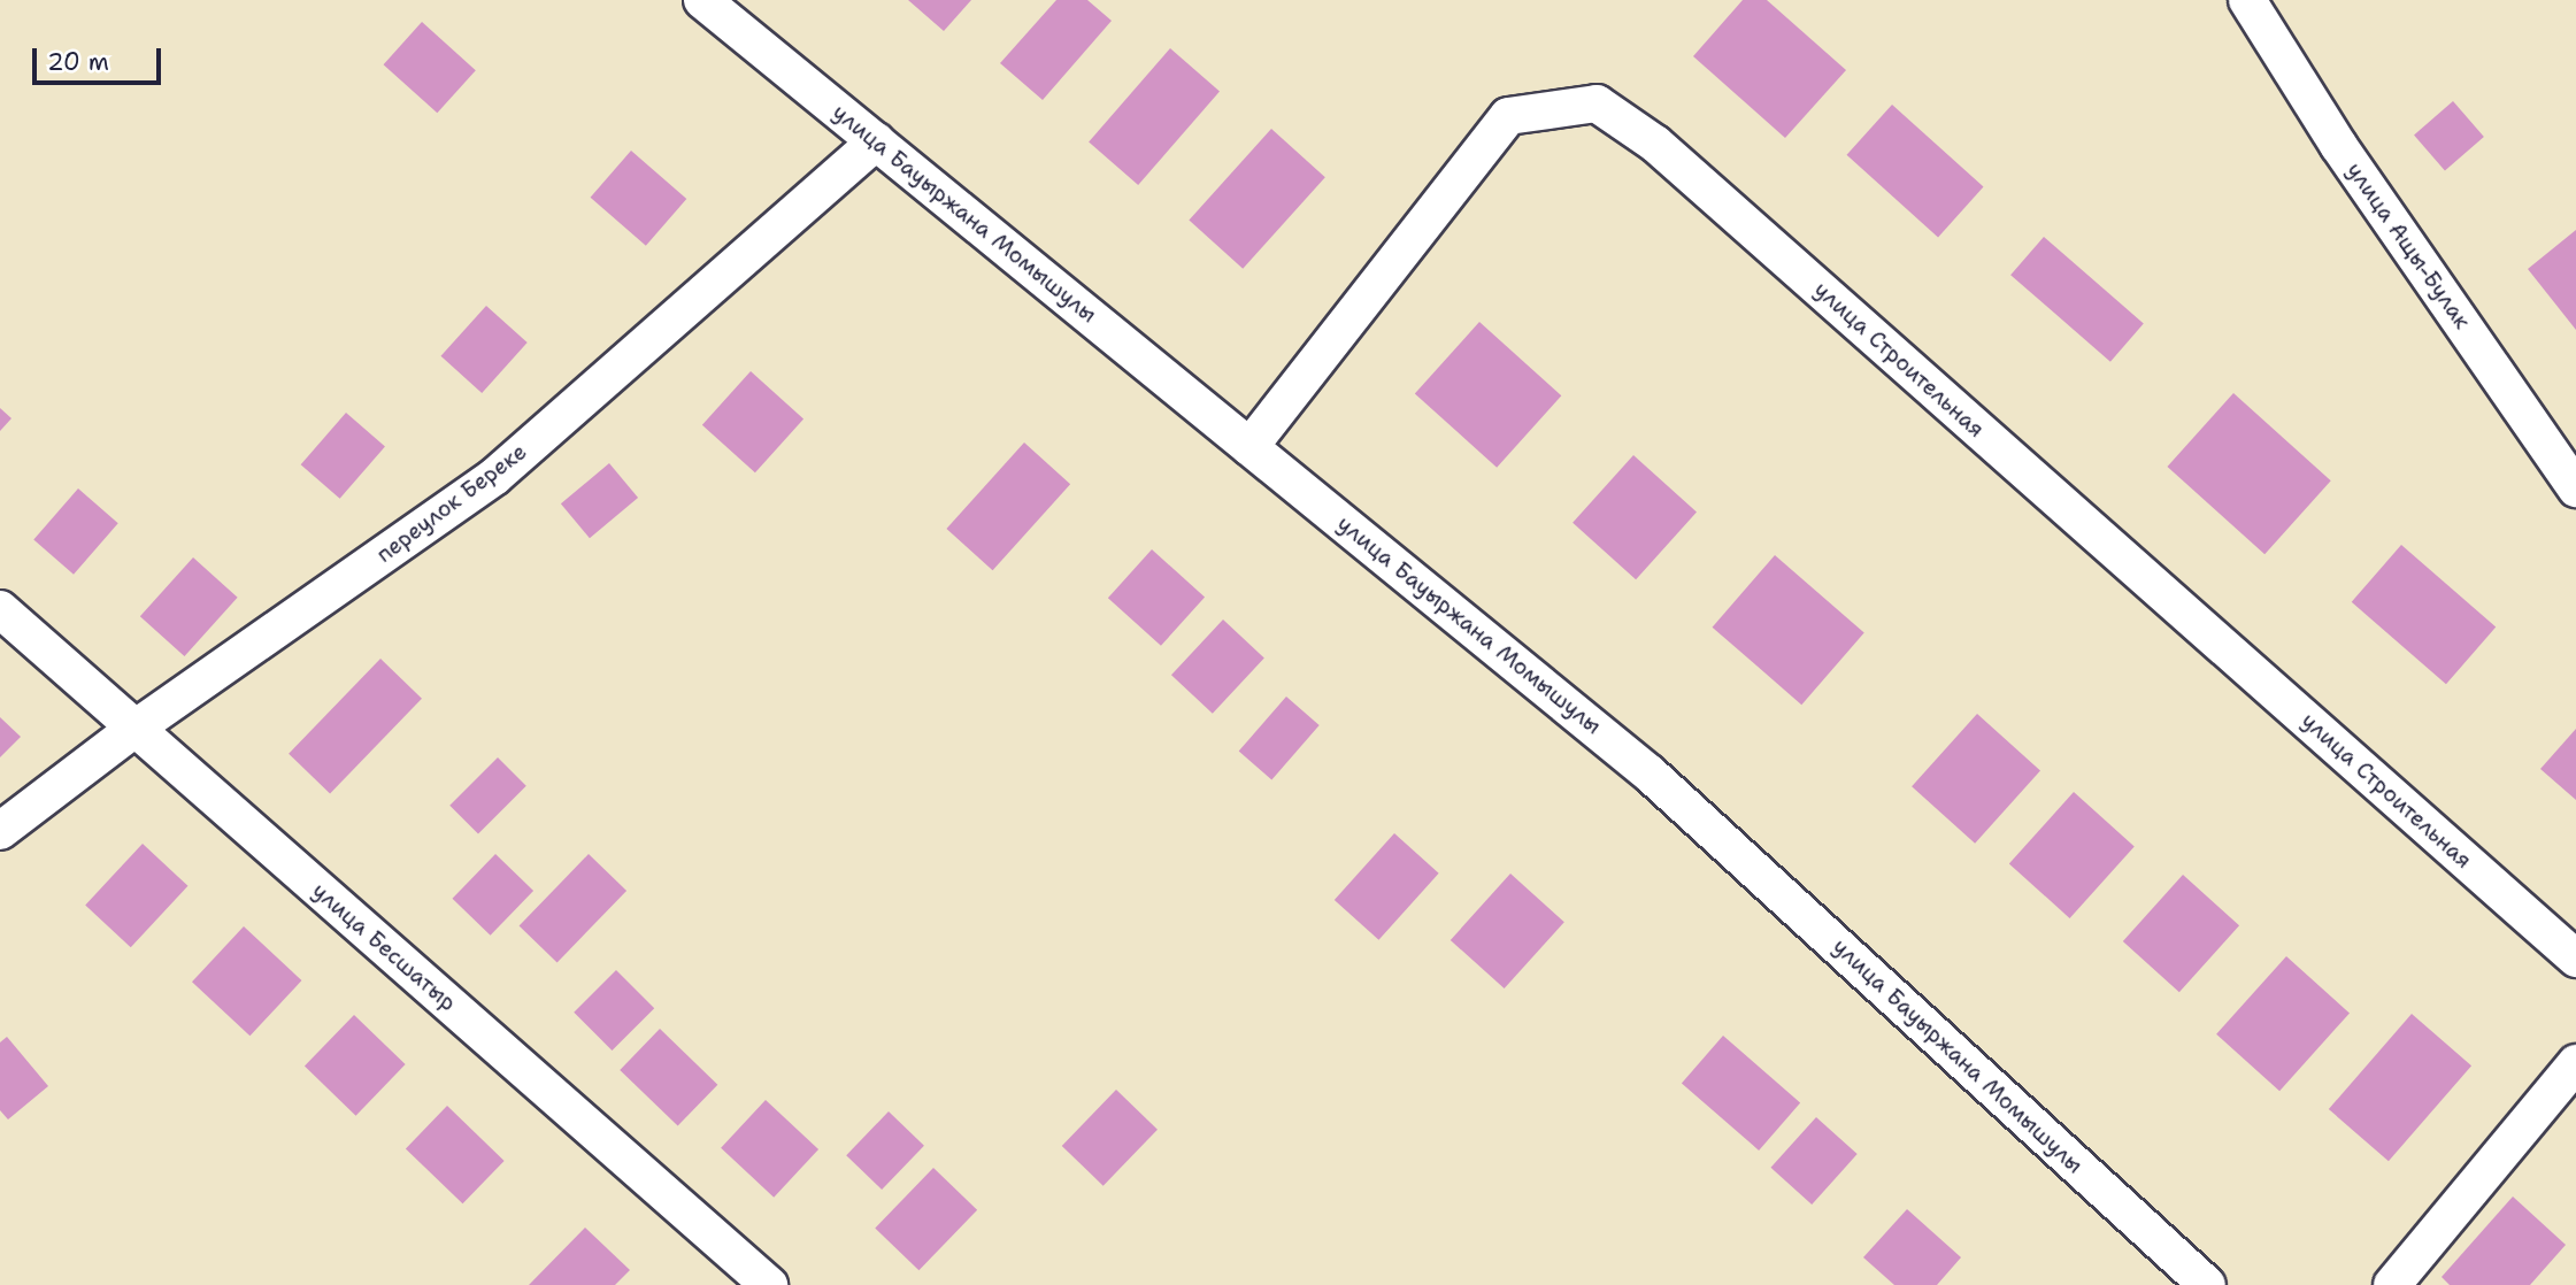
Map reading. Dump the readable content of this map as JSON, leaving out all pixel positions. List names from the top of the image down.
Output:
{
  "streets": {
    "street": [
      "улица Бауыржана Момышулы",
      "улица Ащы-Булак",
      "улица Строительная",
      "переулок Береке",
      "улица Бесшатыр"
    ]
  },
  "crossings": [
    ["улица Бауыржана Момышулы", "улица Строительная"],
    ["улица Бауыржана Момышулы", "переулок Береке"],
    ["переулок Береке", "улица Бесшатыр"]
  ],
  "scale_bar": "20 m"
}
